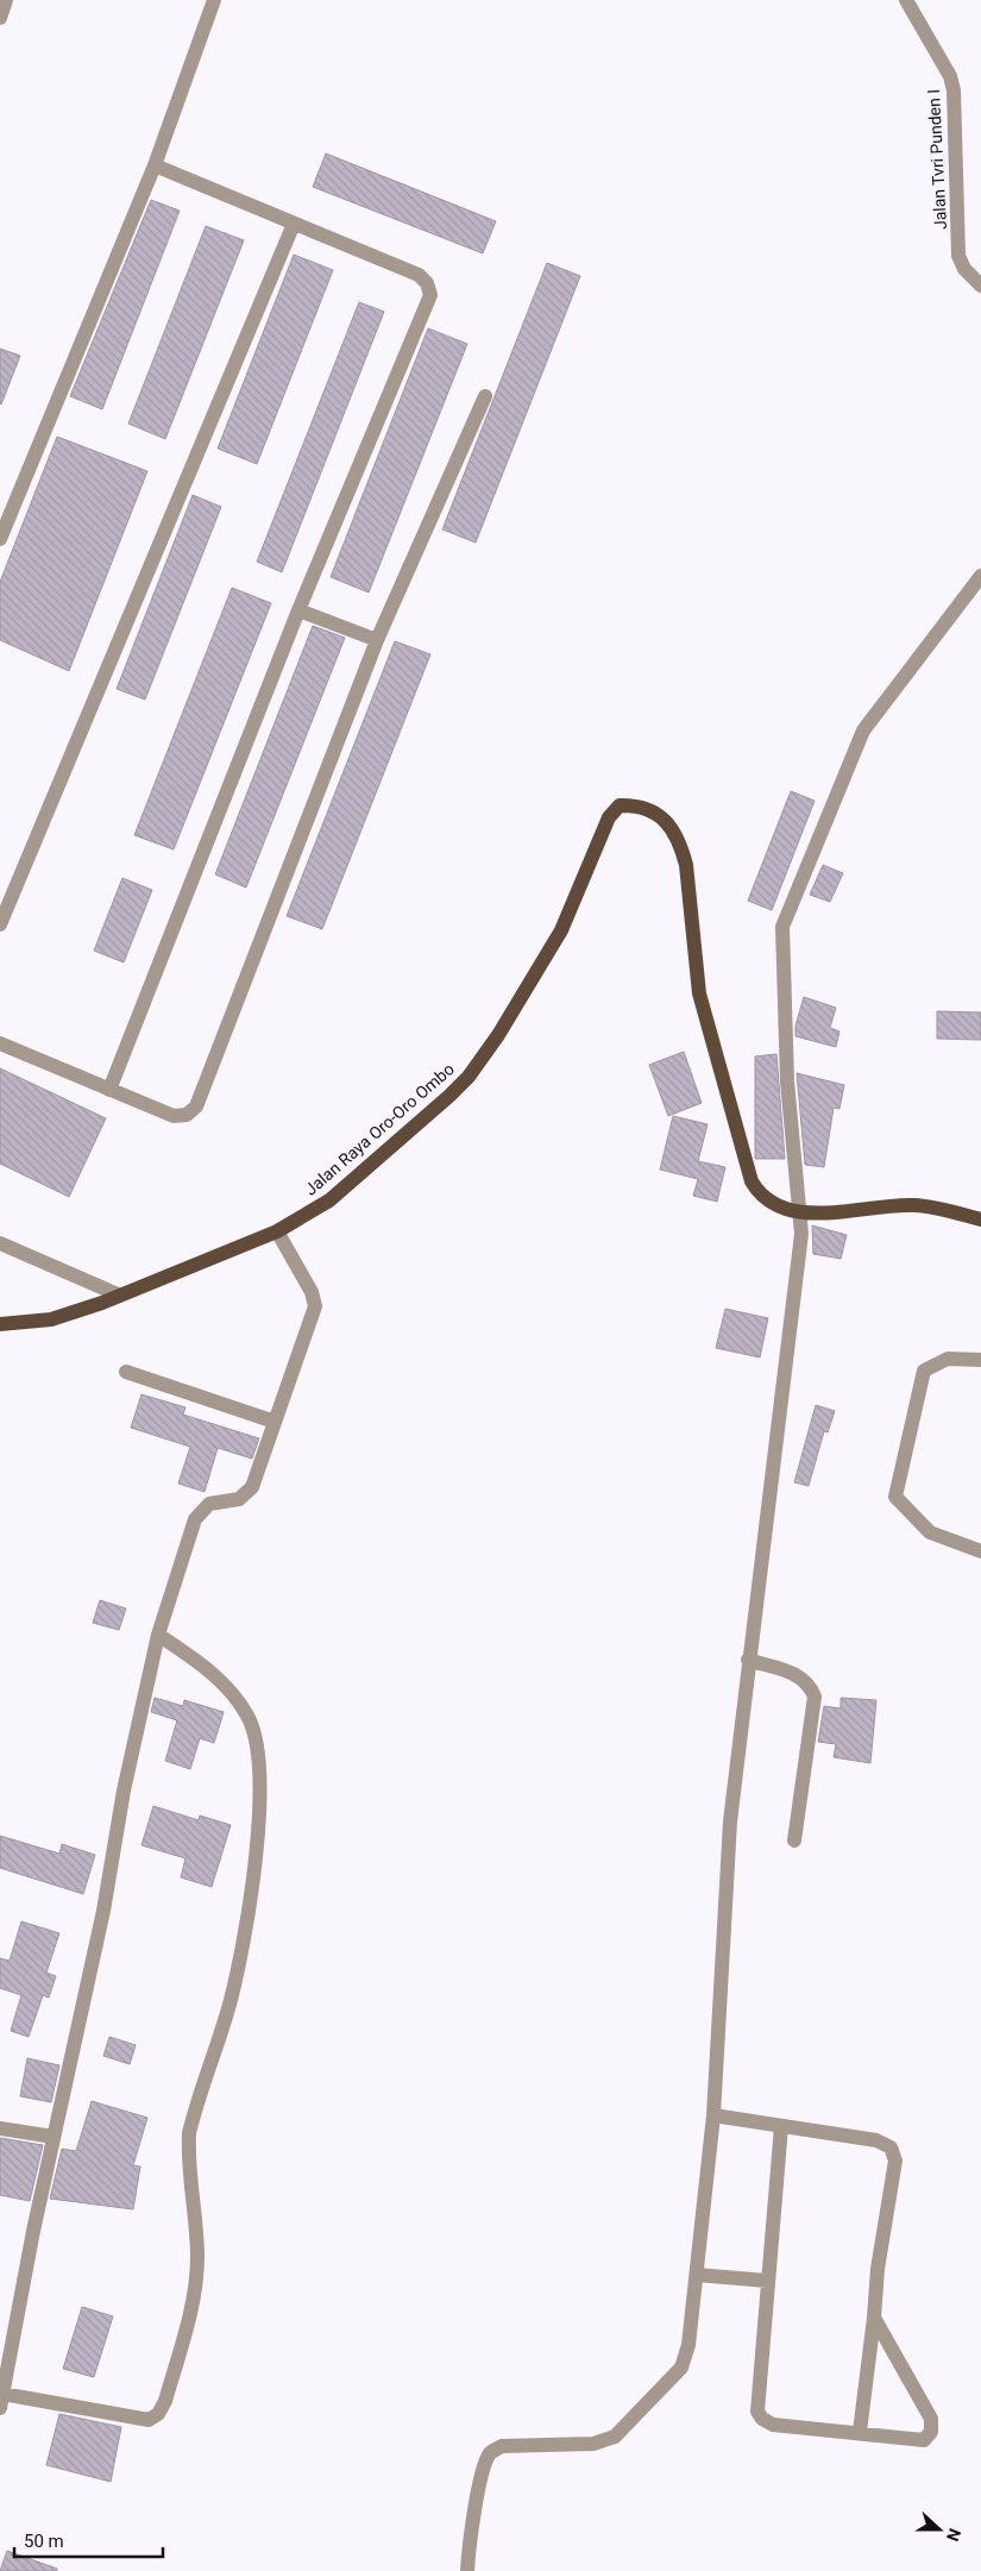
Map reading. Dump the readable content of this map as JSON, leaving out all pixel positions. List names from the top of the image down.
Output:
{
  "streets": {
    "main road": ["Jalan Raya Oro-Oro Ombo"],
    "street": ["Jalan Tvri Punden I"]
  },
  "scale_bar": "50 m",
  "north": "right"
}
